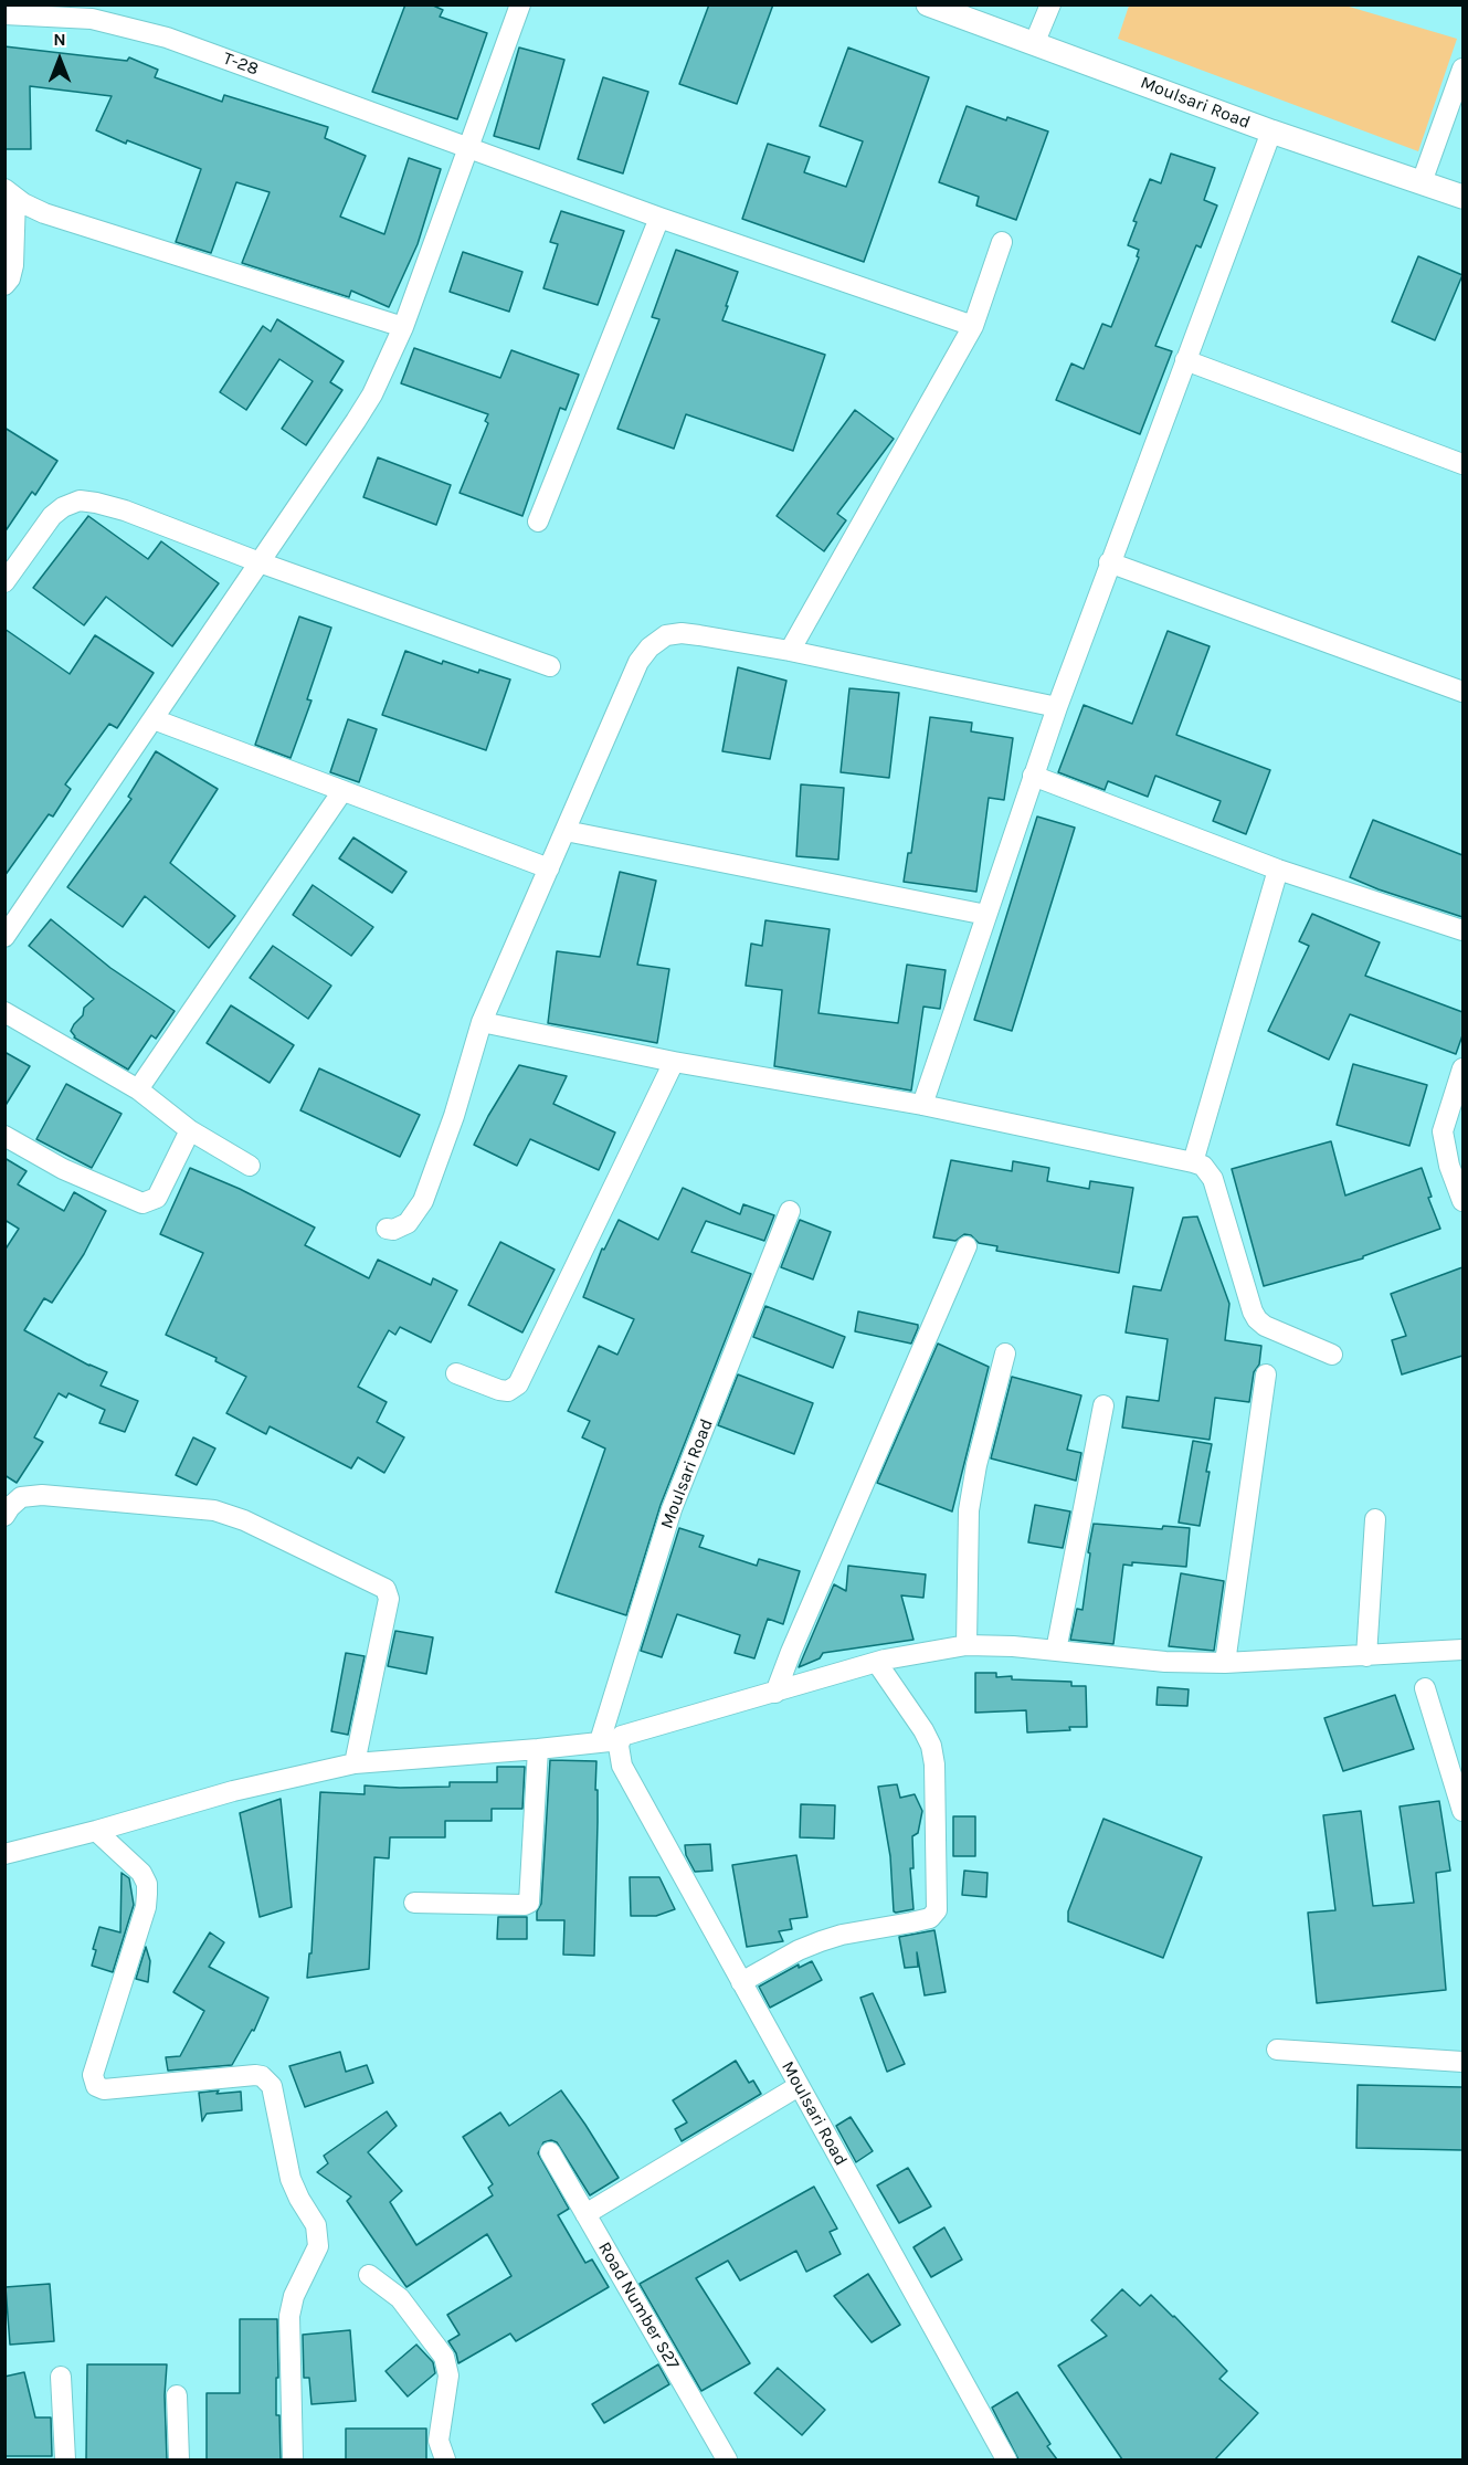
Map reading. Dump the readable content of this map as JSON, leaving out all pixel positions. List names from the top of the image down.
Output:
{
  "streets": {
    "street": ["T-28", "Moulsari Road", "Road Number S27"]
  },
  "north": "top"
}
